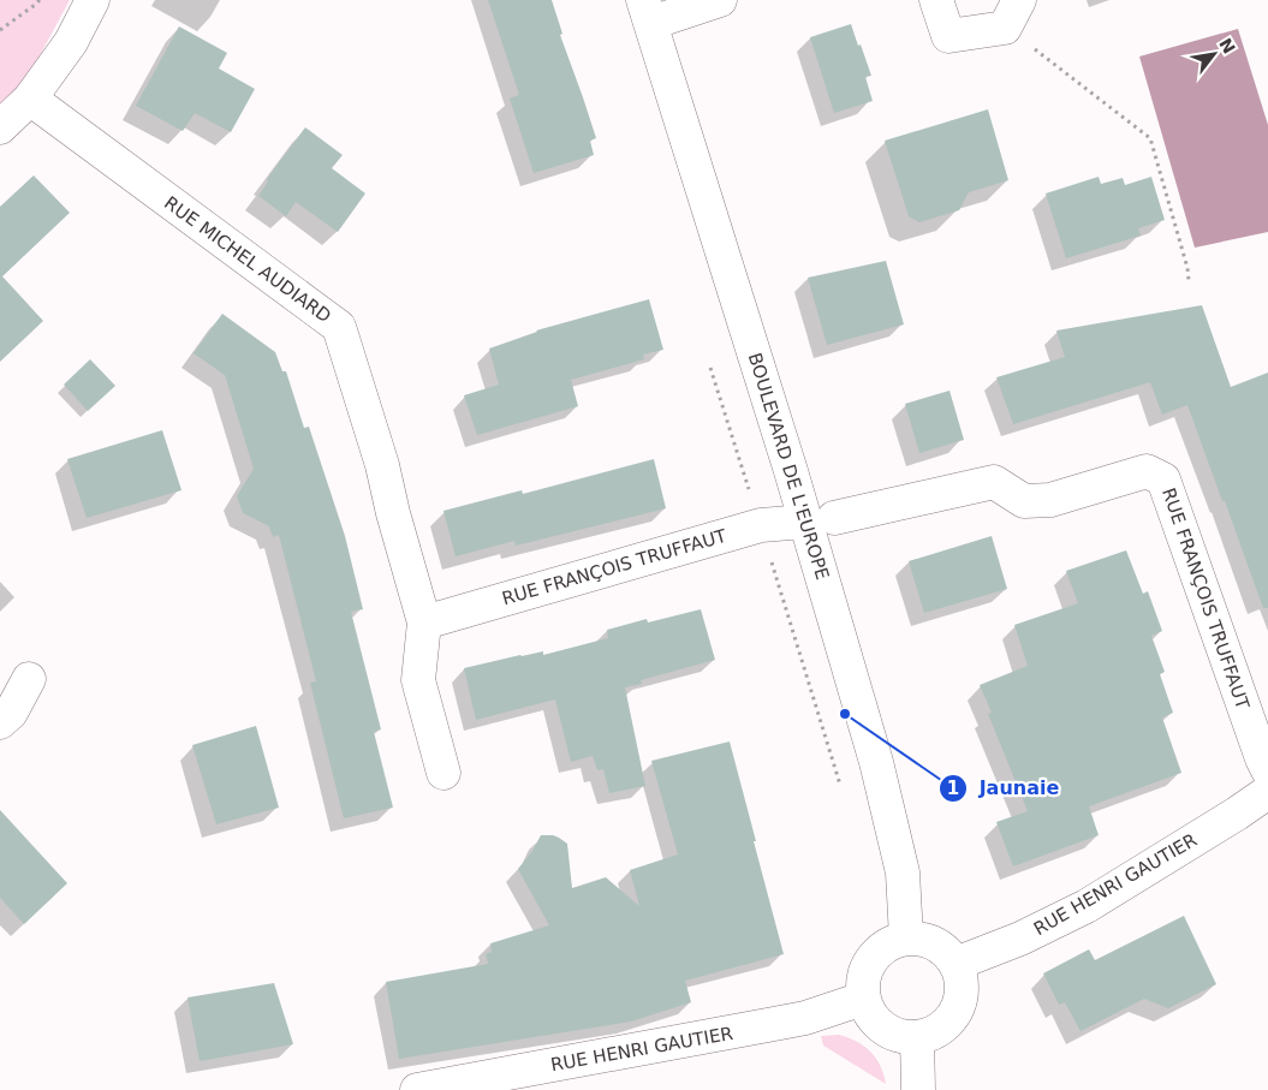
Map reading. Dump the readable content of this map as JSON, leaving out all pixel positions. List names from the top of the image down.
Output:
{
  "streets": {
    "street": [
      "RUE MICHEL AUDIARD",
      "BOULEVARD DE L'EUROPE",
      "RUE FRANÇOIS TRUFFAUT",
      "RUE HENRI GAUTIER"
    ]
  },
  "crossings": [
    ["RUE MICHEL AUDIARD", "RUE FRANÇOIS TRUFFAUT"],
    ["BOULEVARD DE L'EUROPE", "RUE FRANÇOIS TRUFFAUT"],
    ["BOULEVARD DE L'EUROPE", "RUE HENRI GAUTIER"]
  ],
  "places": ["Jaunaie"],
  "north": "top right"
}
